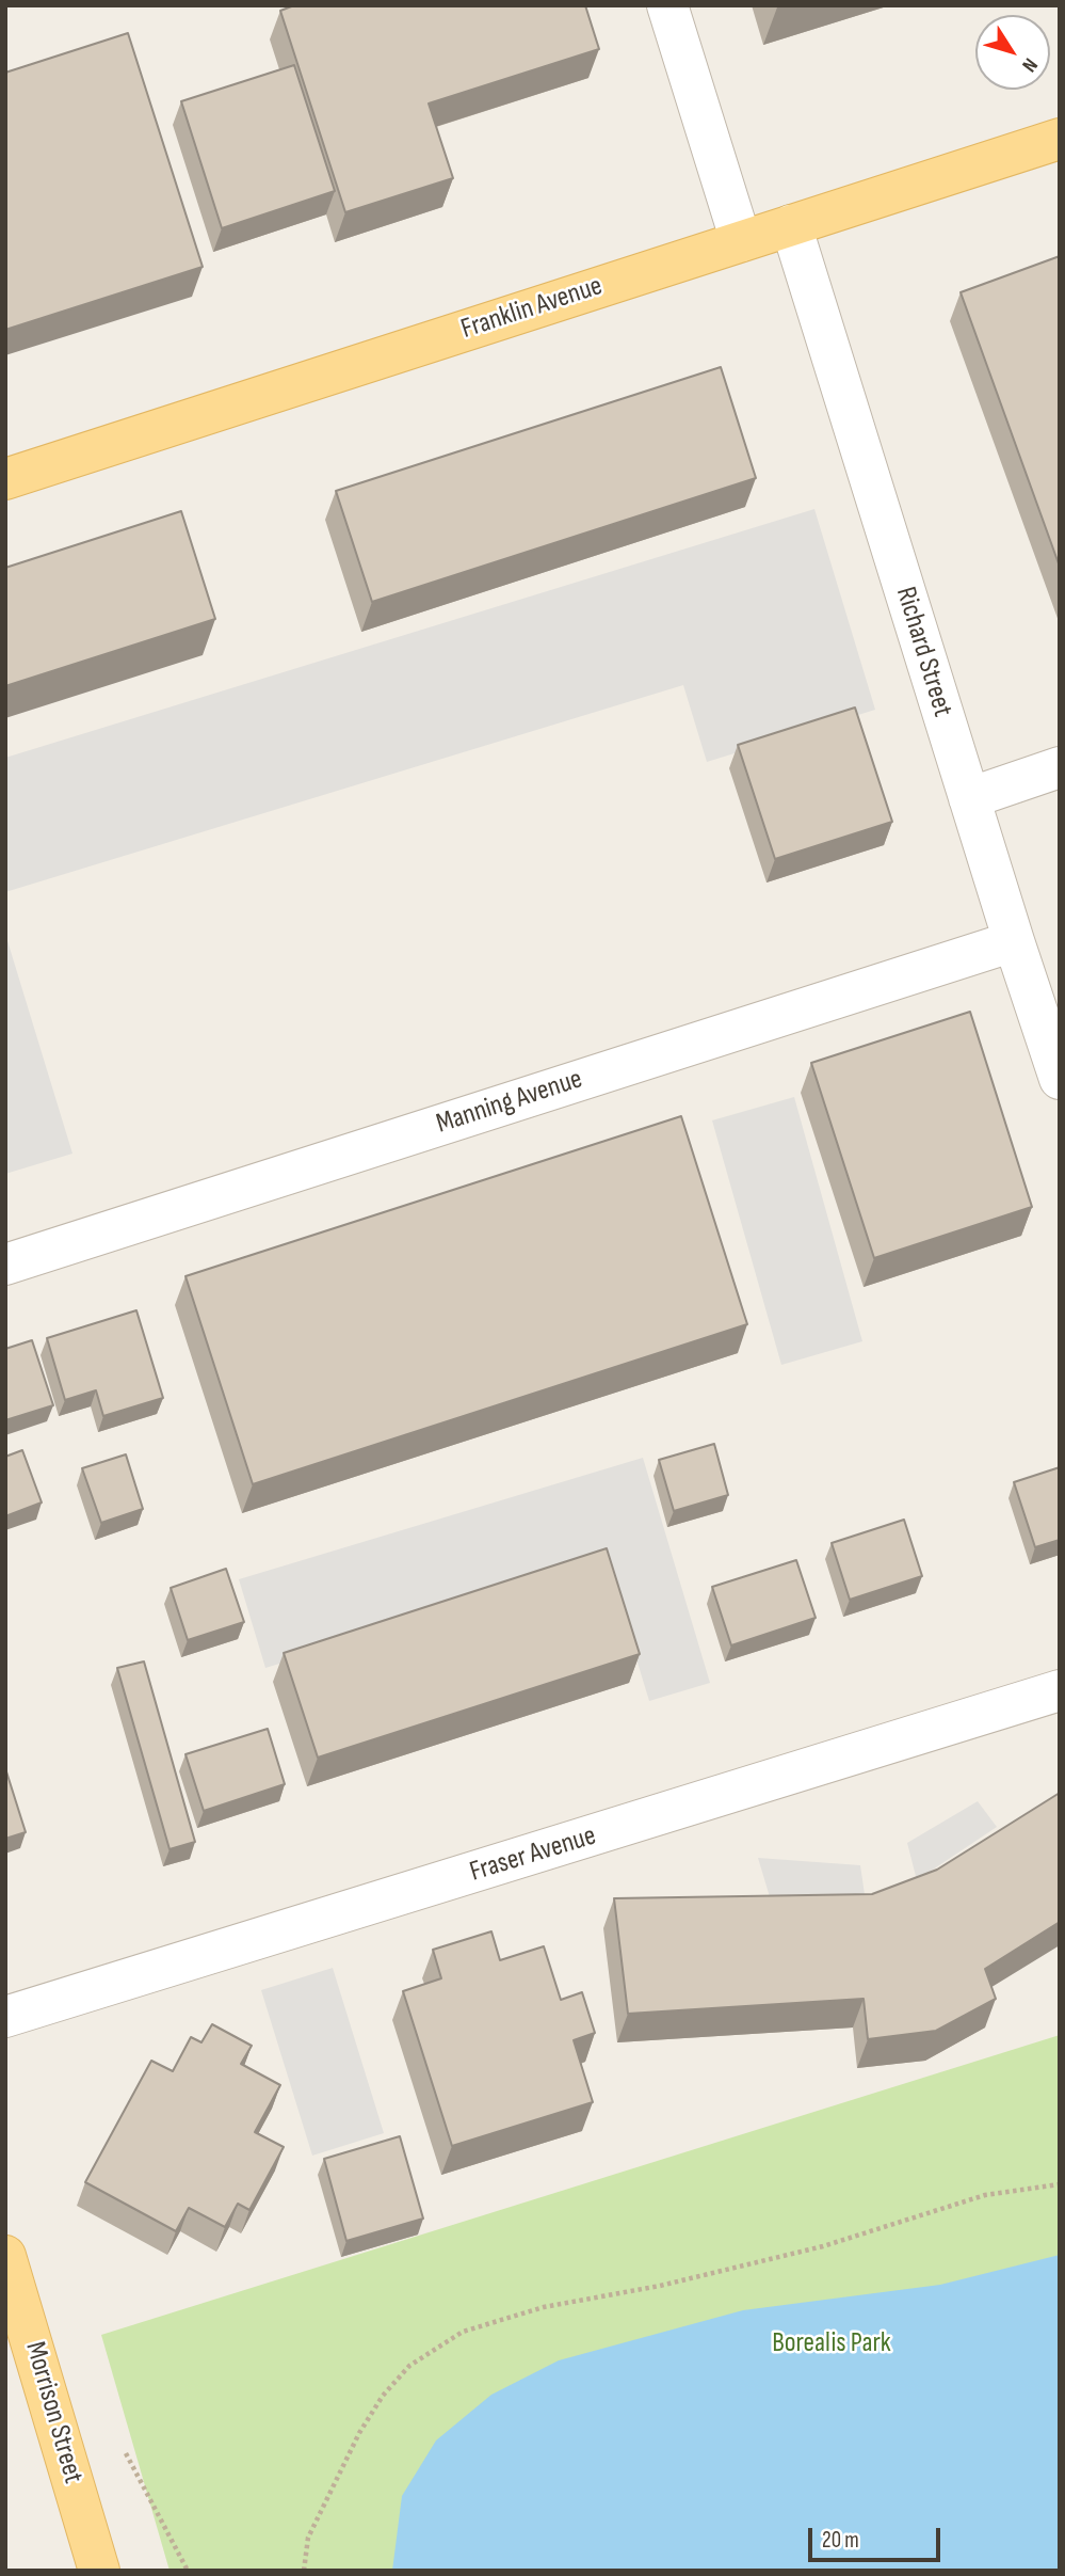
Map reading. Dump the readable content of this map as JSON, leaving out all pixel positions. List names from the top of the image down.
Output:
{
  "streets": {
    "main road": ["Franklin Avenue", "Morrison Street"],
    "street": ["Richard Street", "Manning Avenue", "Fraser Avenue"]
  },
  "crossings": [
    ["Franklin Avenue", "Richard Street"],
    ["Richard Street", "Manning Avenue"]
  ],
  "parks": ["Borealis Park"],
  "scale_bar": "20 m",
  "north": "bottom right"
}
